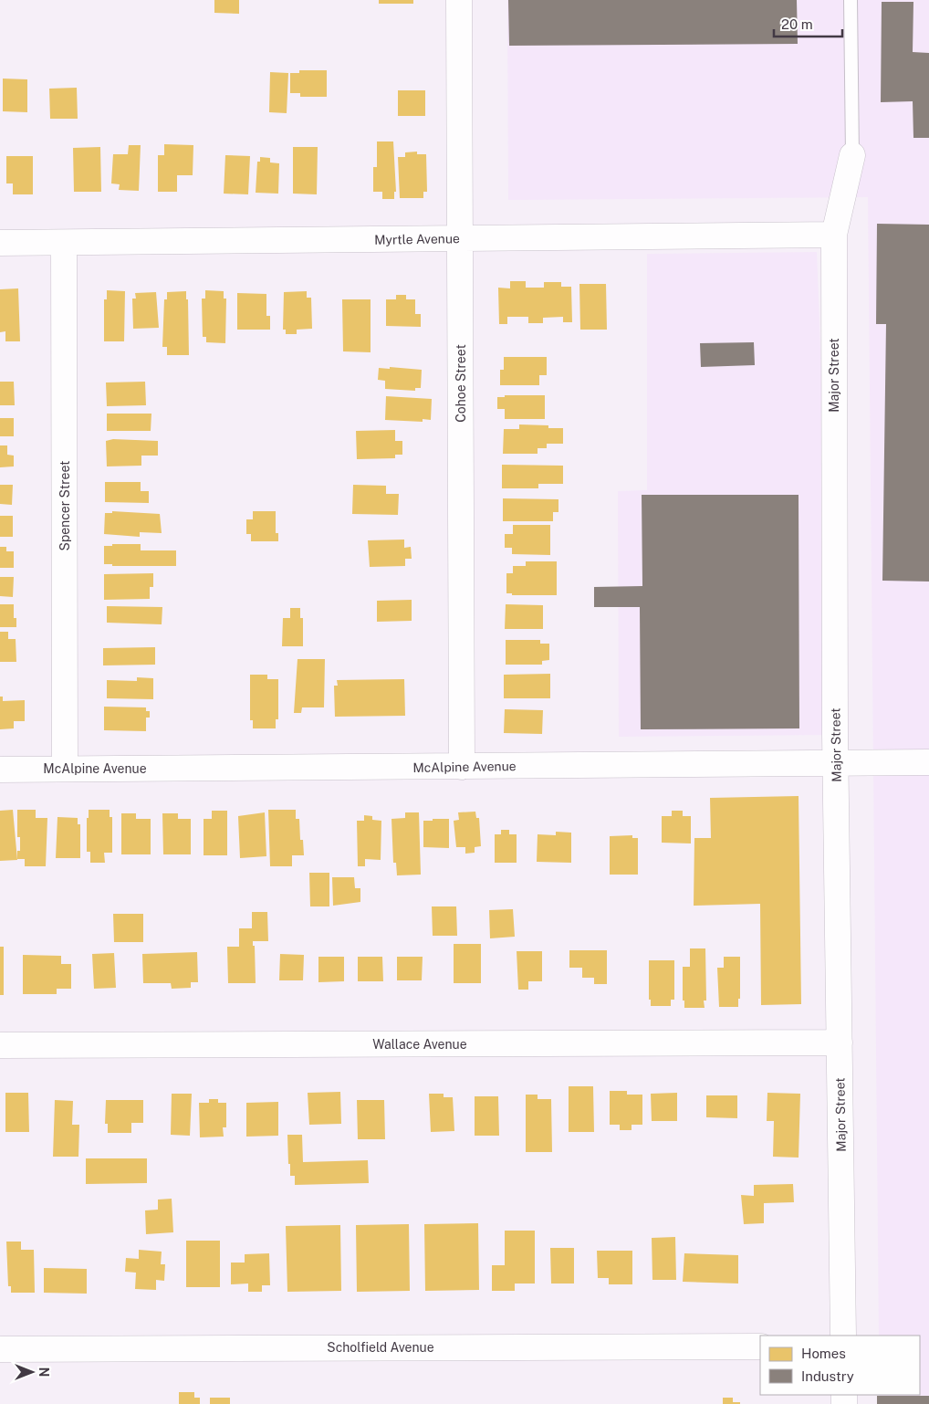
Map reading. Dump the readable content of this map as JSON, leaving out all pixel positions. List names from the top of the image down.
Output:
{
  "streets": {
    "street": [
      "Myrtle Avenue",
      "Major Street",
      "Cohoe Street",
      "Spencer Street",
      "McAlpine Avenue",
      "Wallace Avenue",
      "Scholfield Avenue"
    ]
  },
  "crossings": [
    ["Myrtle Avenue", "Major Street"],
    ["Myrtle Avenue", "Cohoe Street"],
    ["Myrtle Avenue", "Spencer Street"],
    ["Major Street", "McAlpine Avenue"],
    ["Major Street", "Wallace Avenue"],
    ["Cohoe Street", "McAlpine Avenue"],
    ["Spencer Street", "McAlpine Avenue"]
  ],
  "legend": ["Homes", "Industry"],
  "scale_bar": "20 m",
  "north": "right"
}
